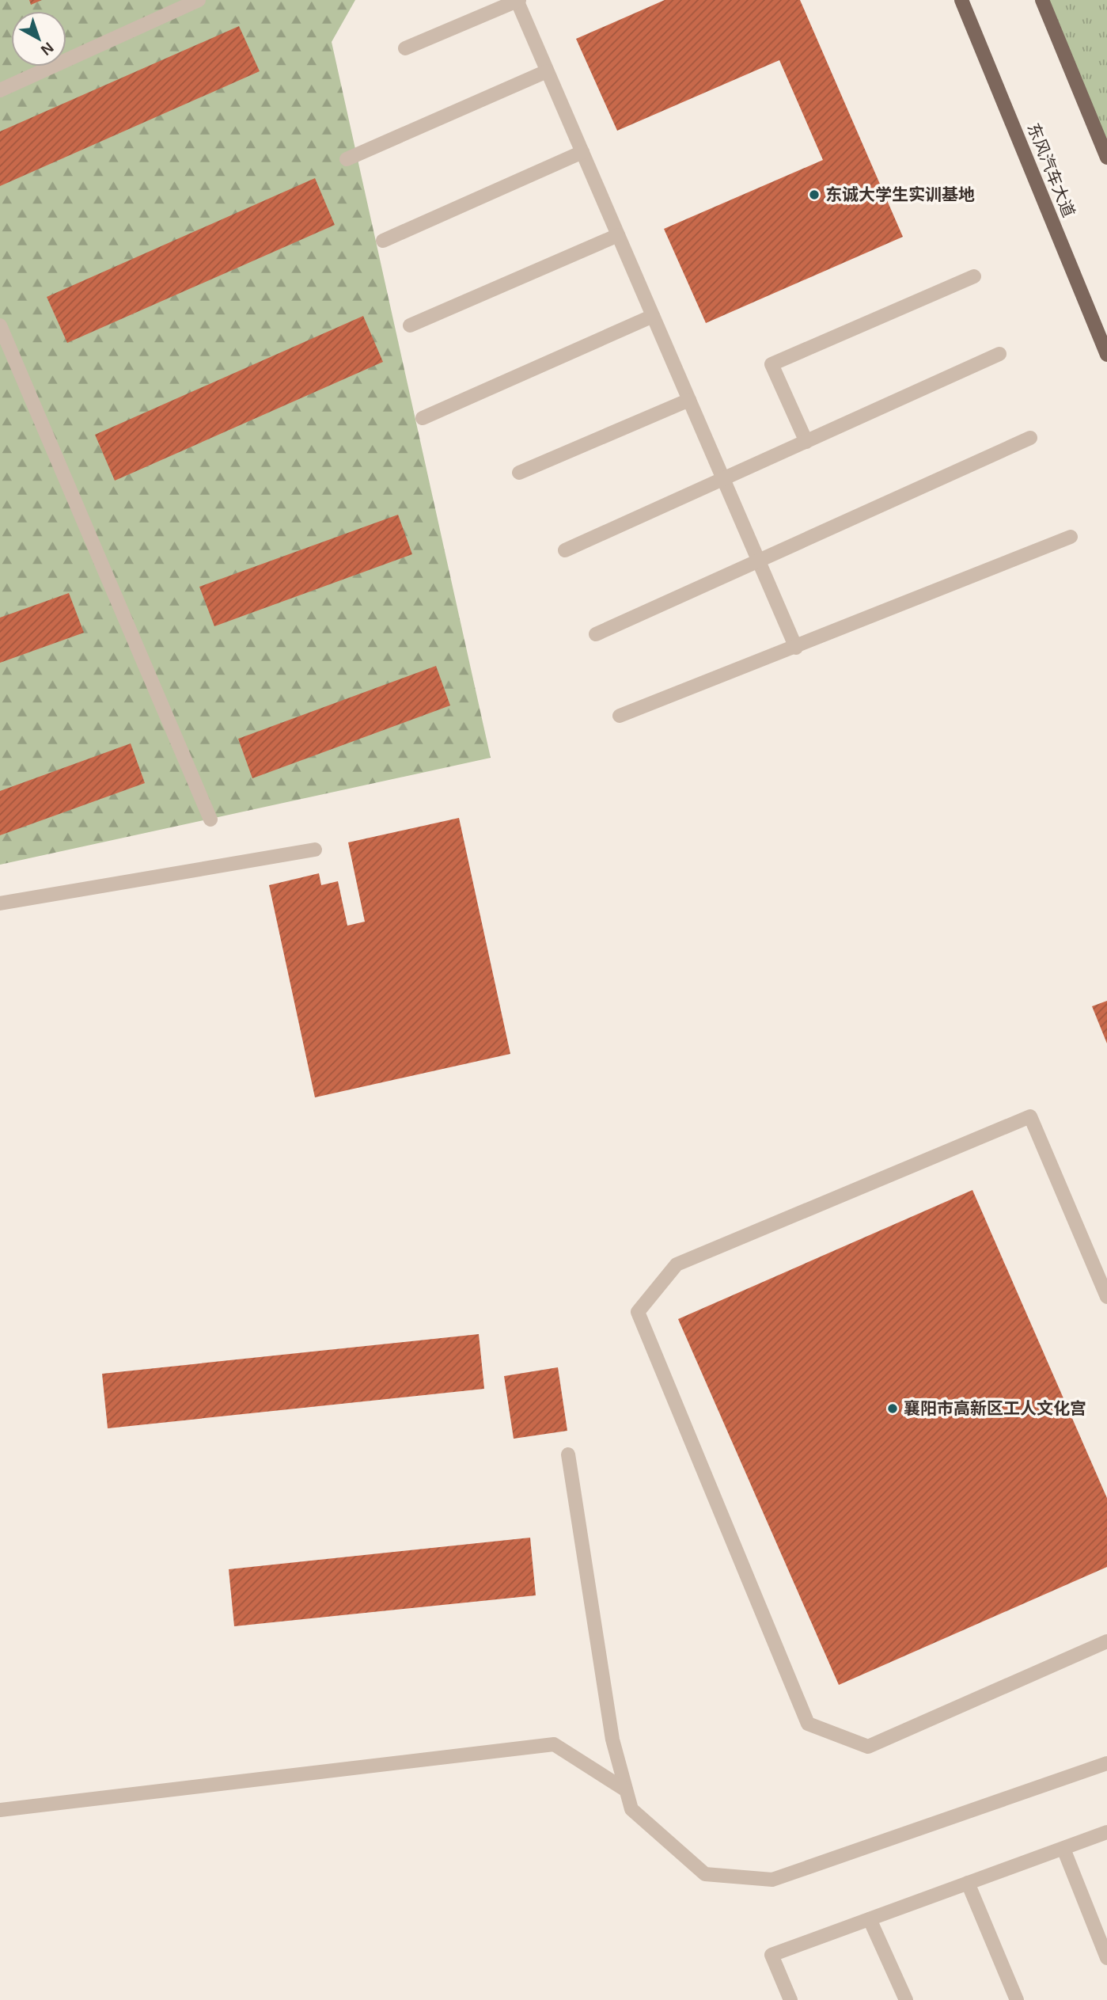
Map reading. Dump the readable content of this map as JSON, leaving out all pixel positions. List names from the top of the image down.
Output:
{
  "streets": {
    "main road": ["东风汽车大道"]
  },
  "places": ["东诚大学生实训基地", "襄阳市高新区工人文化宫"],
  "north": "bottom right"
}
